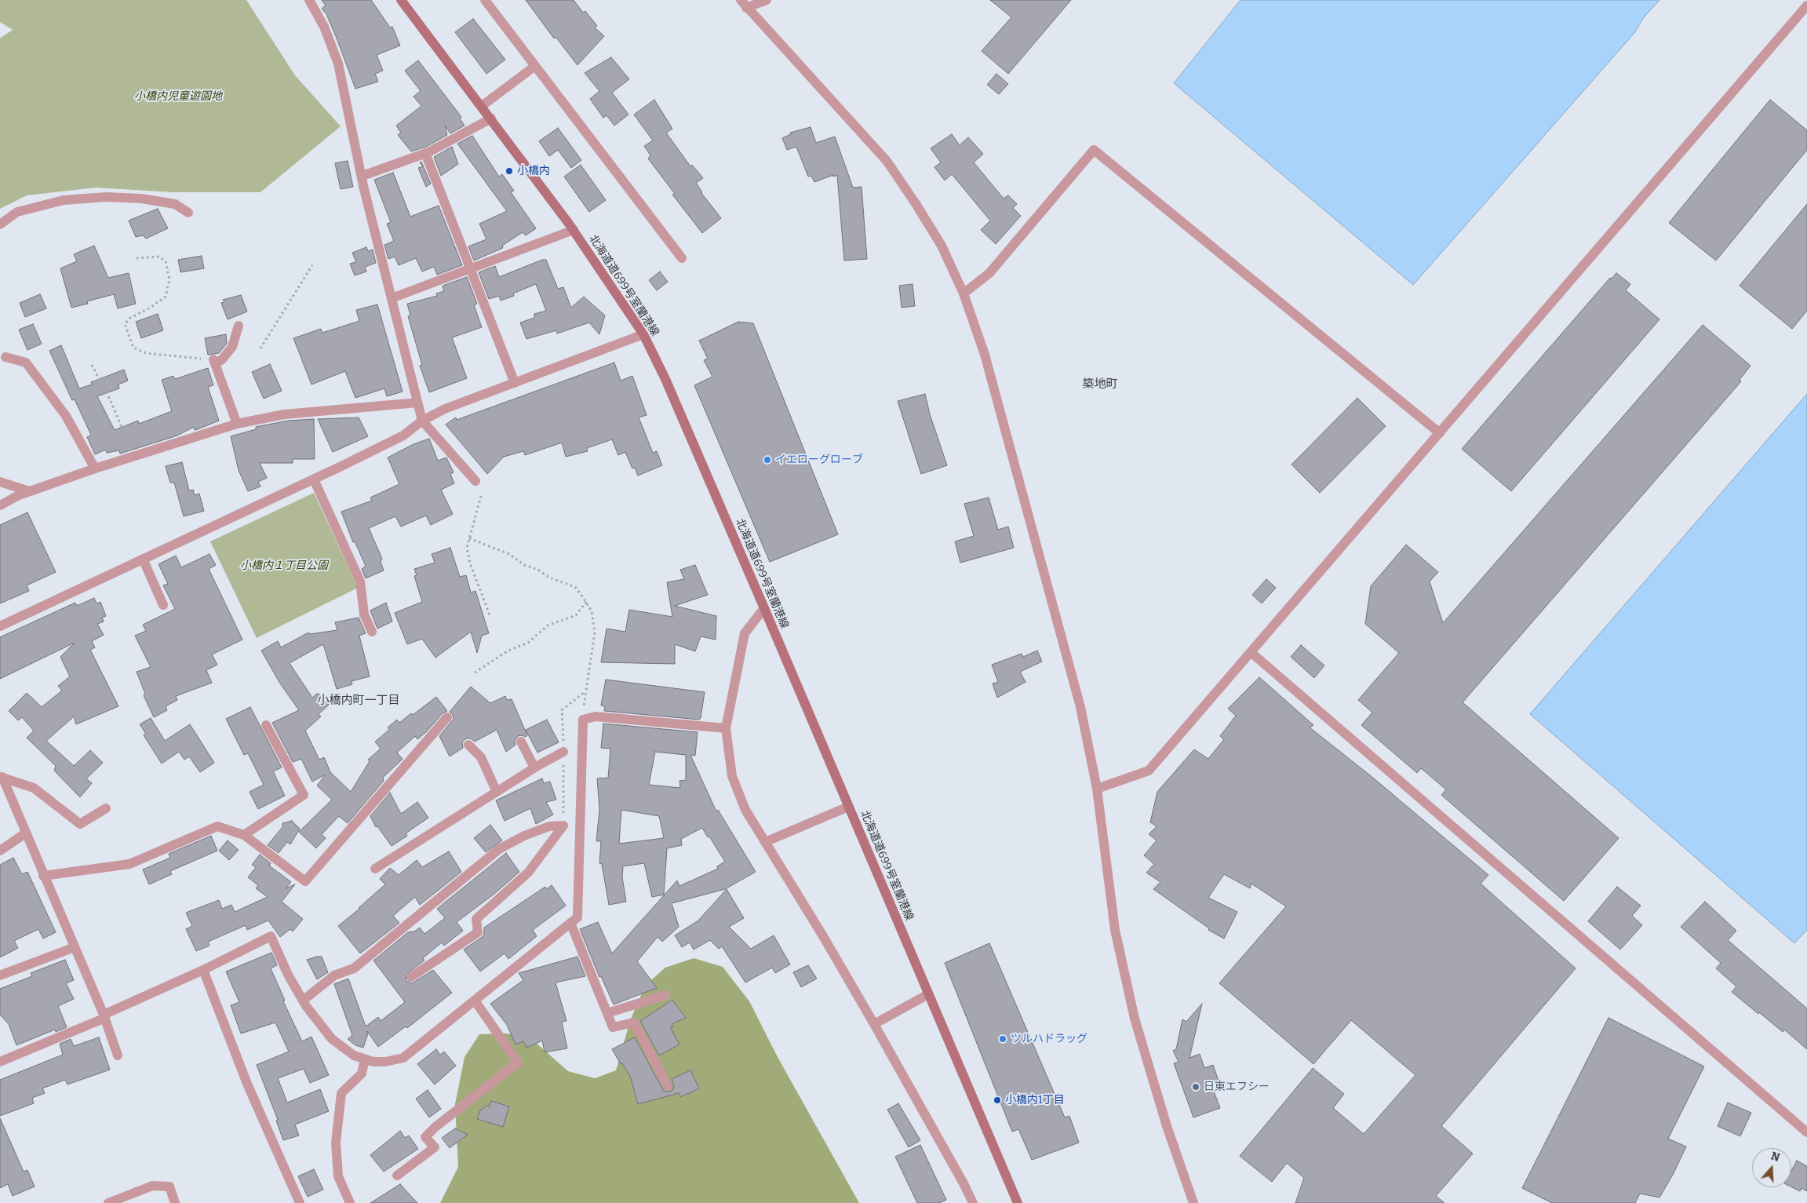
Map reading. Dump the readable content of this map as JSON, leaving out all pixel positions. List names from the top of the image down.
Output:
{
  "streets": {
    "main road": ["北海道道699号室蘭港線"]
  },
  "districts": ["築地町", "小橋内町一丁目"],
  "parks": ["小橋内児童遊園地", "小橋内１丁目公園"],
  "places": [
    "小橋内",
    "イエローグローブ",
    "ツルハドラッグ",
    "日東エフシー",
    "小橋内1丁目"
  ],
  "north": "top"
}
